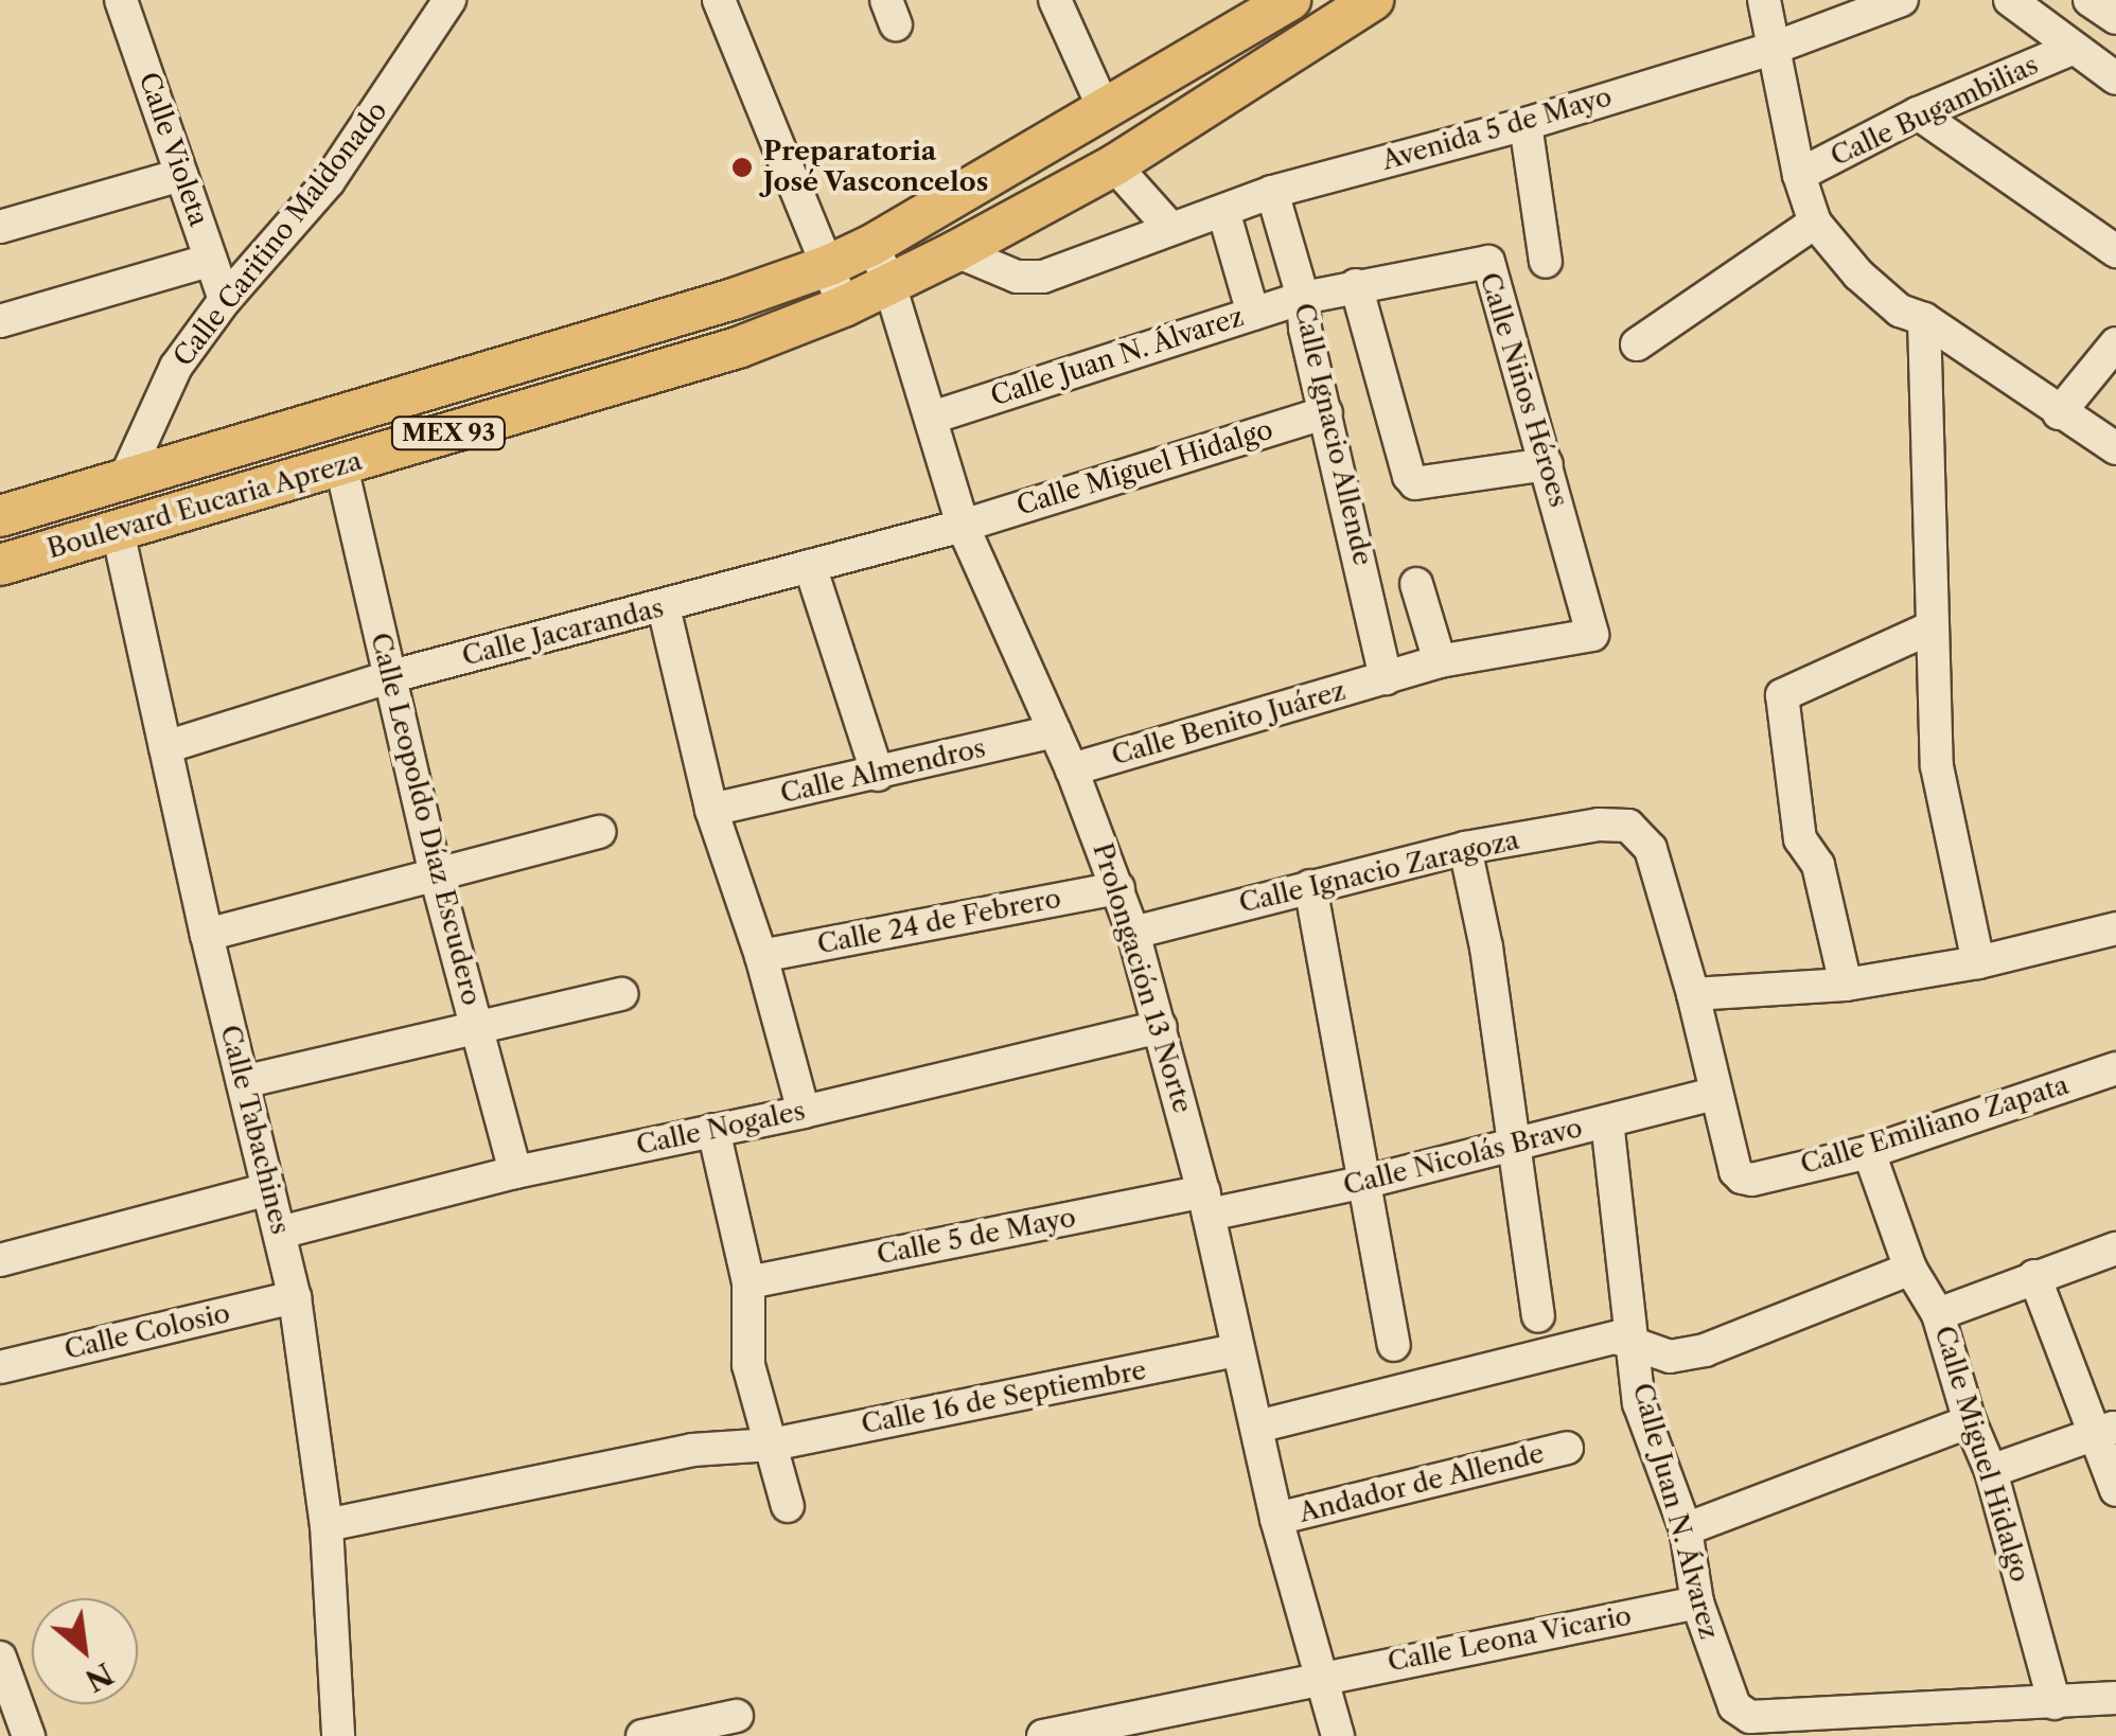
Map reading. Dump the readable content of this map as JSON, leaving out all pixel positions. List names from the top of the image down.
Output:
{
  "streets": {
    "main road": ["MEX 93", "Boulevard Eucaria Apreza"],
    "street": [
      "Calle Bugambilias",
      "Avenida 5 de Mayo",
      "Calle Violeta",
      "Calle Caritino Maldonado",
      "Calle Juan N. Álvarez",
      "Calle Niños Héroes",
      "Calle Ignacio Allende",
      "Calle Miguel Hidalgo",
      "Calle Jacarandas",
      "Calle Benito Juárez",
      "Calle Almendros",
      "Calle Leopoldo Díaz Escudero",
      "Calle Ignacio Zaragoza",
      "Calle 24 de Febrero",
      "Prolongación 13 Norte",
      "Calle Emiliano Zapata",
      "Calle Nogales",
      "Calle Tabachines",
      "Calle Nicolás Bravo",
      "Calle 5 de Mayo",
      "Calle Colosio",
      "Calle 16 de Septiembre",
      "Andador de Allende",
      "Calle Leona Vicario"
    ]
  },
  "crossings": [
    ["Avenida 5 de Mayo", "MEX 93"],
    ["Avenida 5 de Mayo", "Calle Ignacio Allende"],
    ["Calle Violeta", "Calle Caritino Maldonado"],
    ["Calle Caritino Maldonado", "Boulevard Eucaria Apreza"],
    ["Calle Juan N. Álvarez", "Calle Niños Héroes"],
    ["Calle Juan N. Álvarez", "Calle Ignacio Allende"],
    ["Calle Juan N. Álvarez", "Calle Miguel Hidalgo"],
    ["Calle Juan N. Álvarez", "Prolongación 13 Norte"],
    ["Calle Juan N. Álvarez", "Calle Nicolás Bravo"],
    ["Calle Juan N. Álvarez", "Calle Leona Vicario"],
    ["Calle Niños Héroes", "Calle Ignacio Allende"],
    ["Calle Niños Héroes", "Calle Benito Juárez"],
    ["MEX 93", "Boulevard Eucaria Apreza"],
    ["MEX 93", "Prolongación 13 Norte"],
    ["Calle Ignacio Allende", "Calle Miguel Hidalgo"],
    ["Calle Ignacio Allende", "Calle Benito Juárez"],
    ["Calle Miguel Hidalgo", "Calle Jacarandas"],
    ["Calle Miguel Hidalgo", "Prolongación 13 Norte"],
    ["Calle Miguel Hidalgo", "Calle Emiliano Zapata"],
    ["Boulevard Eucaria Apreza", "Calle Leopoldo Díaz Escudero"],
    ["Boulevard Eucaria Apreza", "Prolongación 13 Norte"],
    ["Boulevard Eucaria Apreza", "Calle Tabachines"],
    ["Calle Jacarandas", "Calle Leopoldo Díaz Escudero"],
    ["Calle Jacarandas", "Prolongación 13 Norte"],
    ["Calle Jacarandas", "Calle Tabachines"],
    ["Calle Benito Juárez", "Prolongación 13 Norte"],
    ["Calle Almendros", "Prolongación 13 Norte"],
    ["Calle Leopoldo Díaz Escudero", "Calle Nogales"],
    ["Calle Ignacio Zaragoza", "Prolongación 13 Norte"],
    ["Calle 24 de Febrero", "Prolongación 13 Norte"],
    ["Prolongación 13 Norte", "Calle Nogales"],
    ["Prolongación 13 Norte", "Calle Nicolás Bravo"],
    ["Prolongación 13 Norte", "Calle 5 de Mayo"],
    ["Prolongación 13 Norte", "Calle 16 de Septiembre"],
    ["Prolongación 13 Norte", "Andador de Allende"],
    ["Prolongación 13 Norte", "Calle Leona Vicario"],
    ["Calle Emiliano Zapata", "Calle Nicolás Bravo"],
    ["Calle Nogales", "Calle Tabachines"],
    ["Calle Tabachines", "Calle Colosio"],
    ["Calle Tabachines", "Calle 16 de Septiembre"],
    ["Calle Nicolás Bravo", "Calle 5 de Mayo"]
  ],
  "places": ["Preparatoria José Vasconcelos"],
  "north": "bottom right"
}
